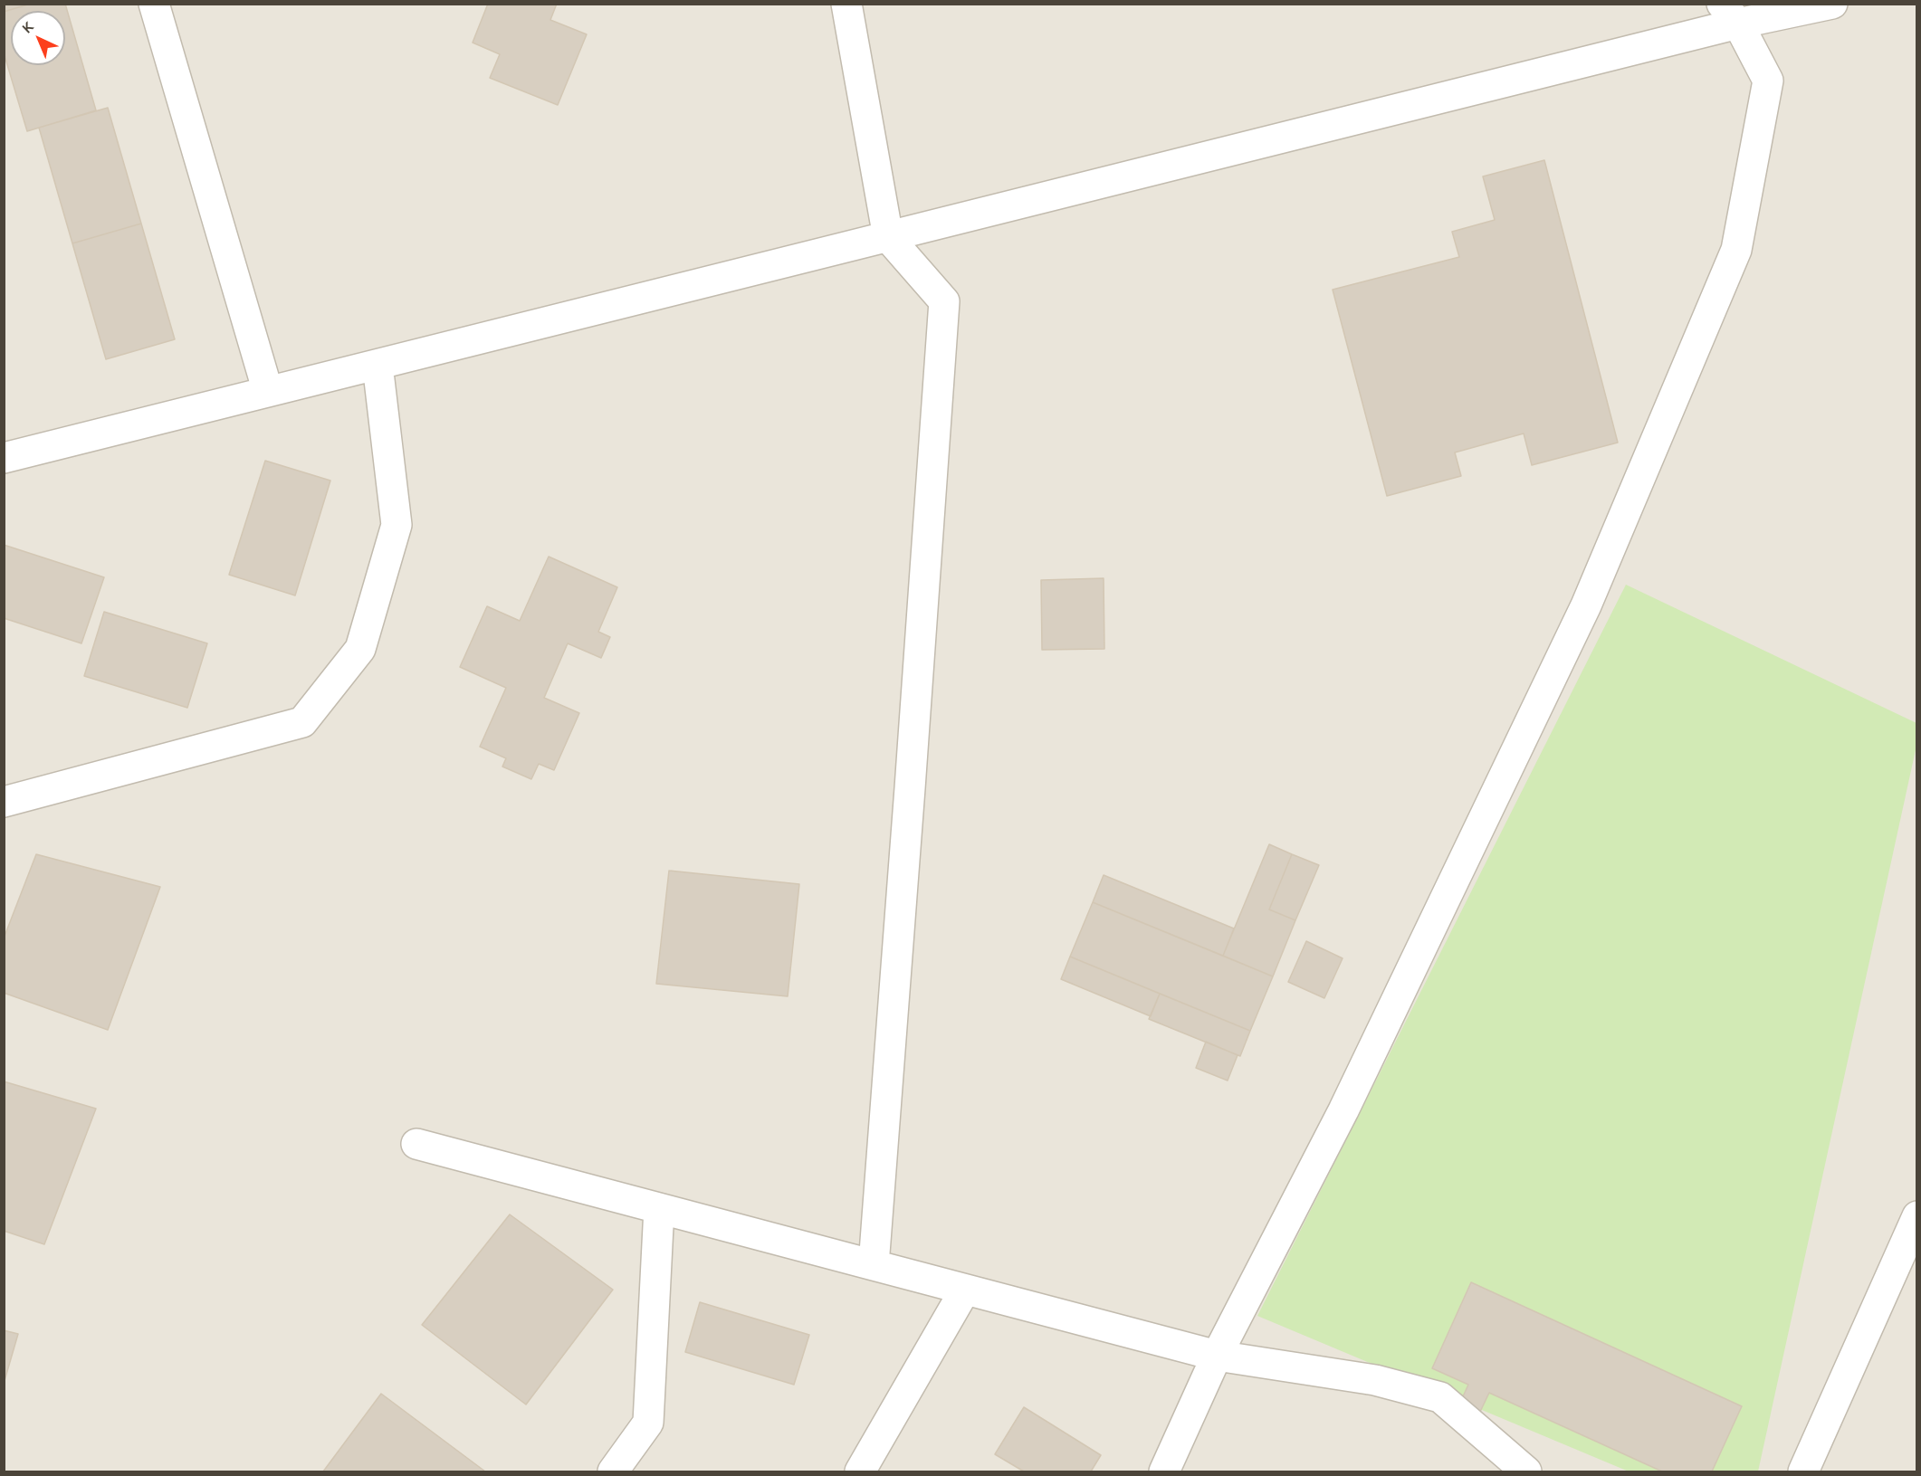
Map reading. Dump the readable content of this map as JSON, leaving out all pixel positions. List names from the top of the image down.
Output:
{
  "north": "top left"
}
